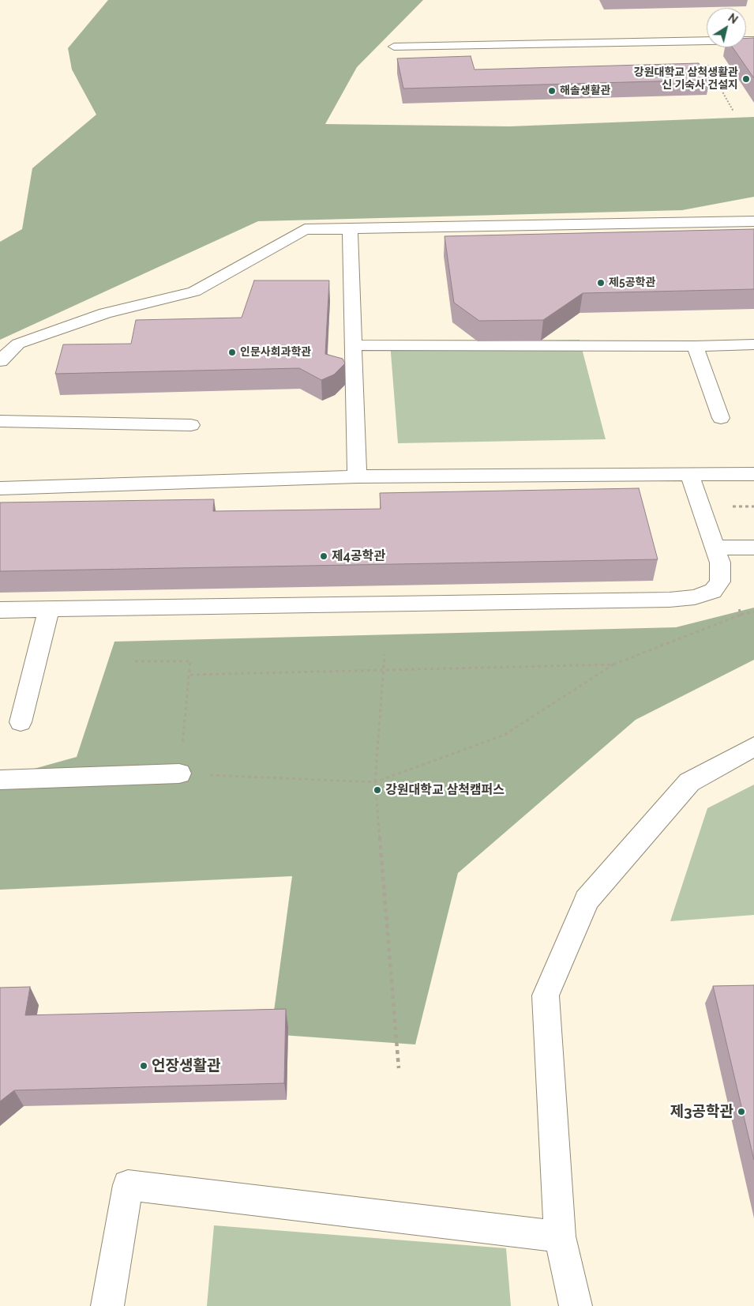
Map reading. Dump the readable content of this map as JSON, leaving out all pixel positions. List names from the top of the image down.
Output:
{
  "places": [
    "강원대학교 삼척생활관 신 기숙사 건설지",
    "해솔생활관",
    "제5공학관",
    "인문사회과학관",
    "제4공학관",
    "강원대학교 삼척캠퍼스",
    "언장생활관",
    "제3공학관"
  ],
  "north": "top right"
}
